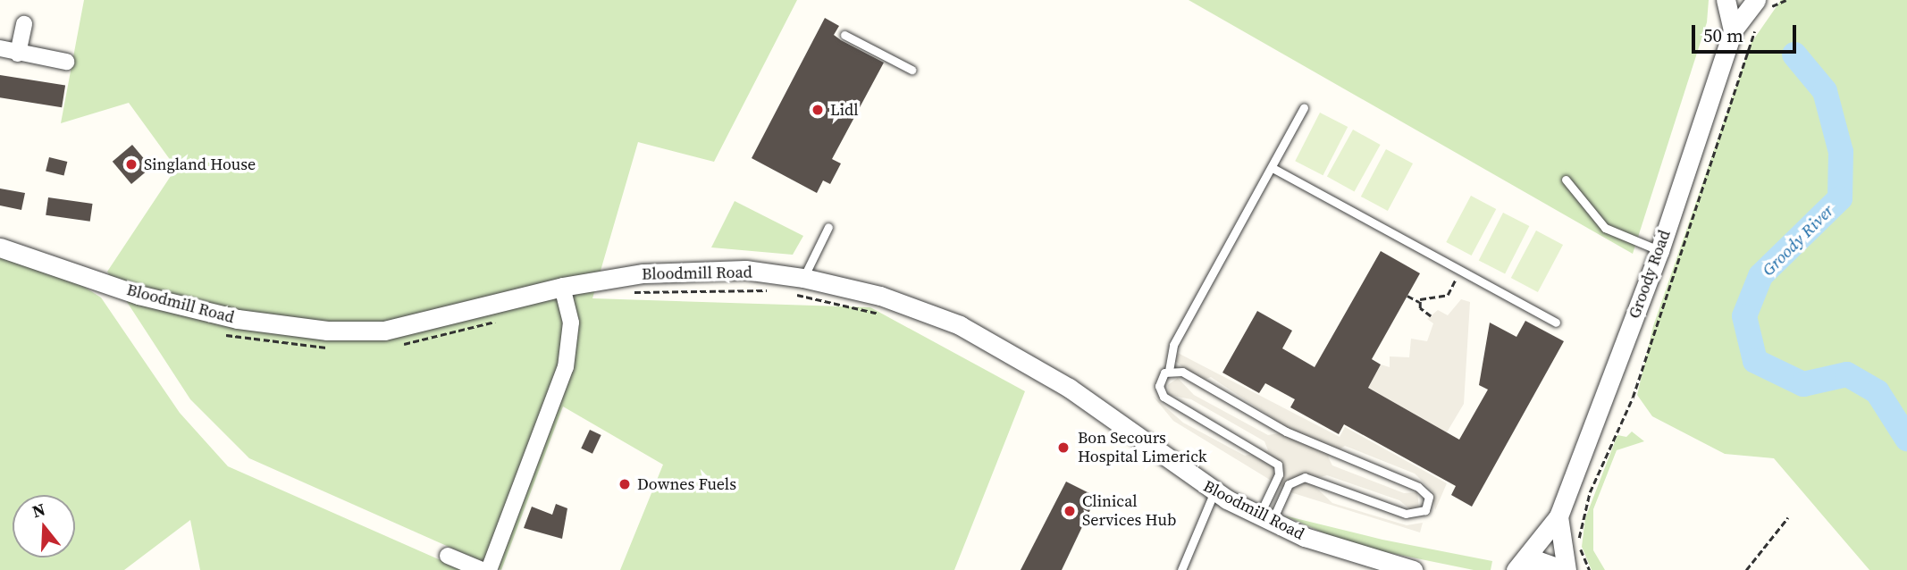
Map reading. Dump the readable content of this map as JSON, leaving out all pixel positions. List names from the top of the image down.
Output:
{
  "streets": {
    "street": ["Bloodmill Road", "Groody Road"]
  },
  "water": ["Groody River"],
  "places": [
    "Lidl",
    "Singland House",
    "Bon Secours Hospital Limerick",
    "Downes Fuels",
    "Clinical Services Hub"
  ],
  "scale_bar": "50 m",
  "north": "top"
}
